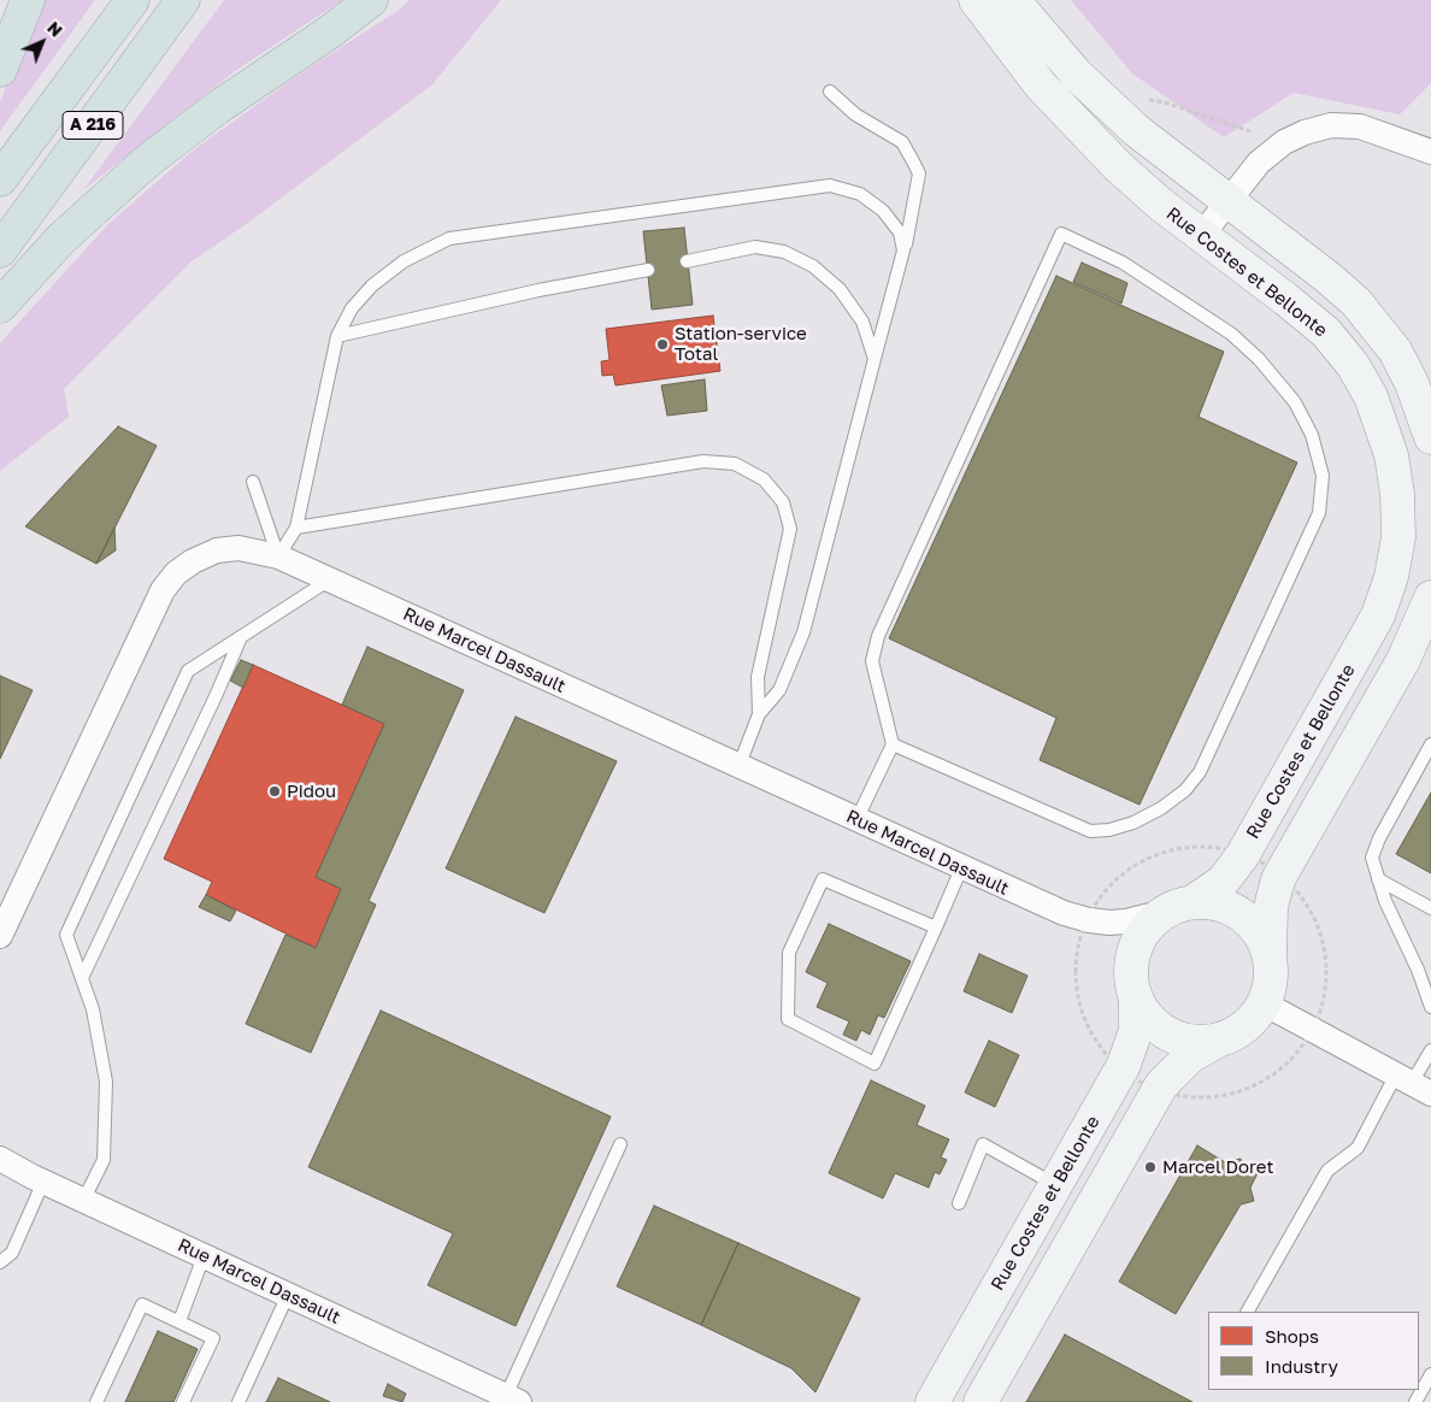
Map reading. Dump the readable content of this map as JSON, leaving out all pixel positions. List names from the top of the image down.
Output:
{
  "streets": {
    "highway": ["A 216"],
    "main road": ["Rue Costes et Bellonte"],
    "street": ["Rue Marcel Dassault"]
  },
  "crossings": [
    ["Rue Costes et Bellonte", "Rue Marcel Dassault"]
  ],
  "places": ["Station-service Total", "Pidou", "Marcel Doret"],
  "legend": ["Shops", "Industry"],
  "north": "top right"
}
